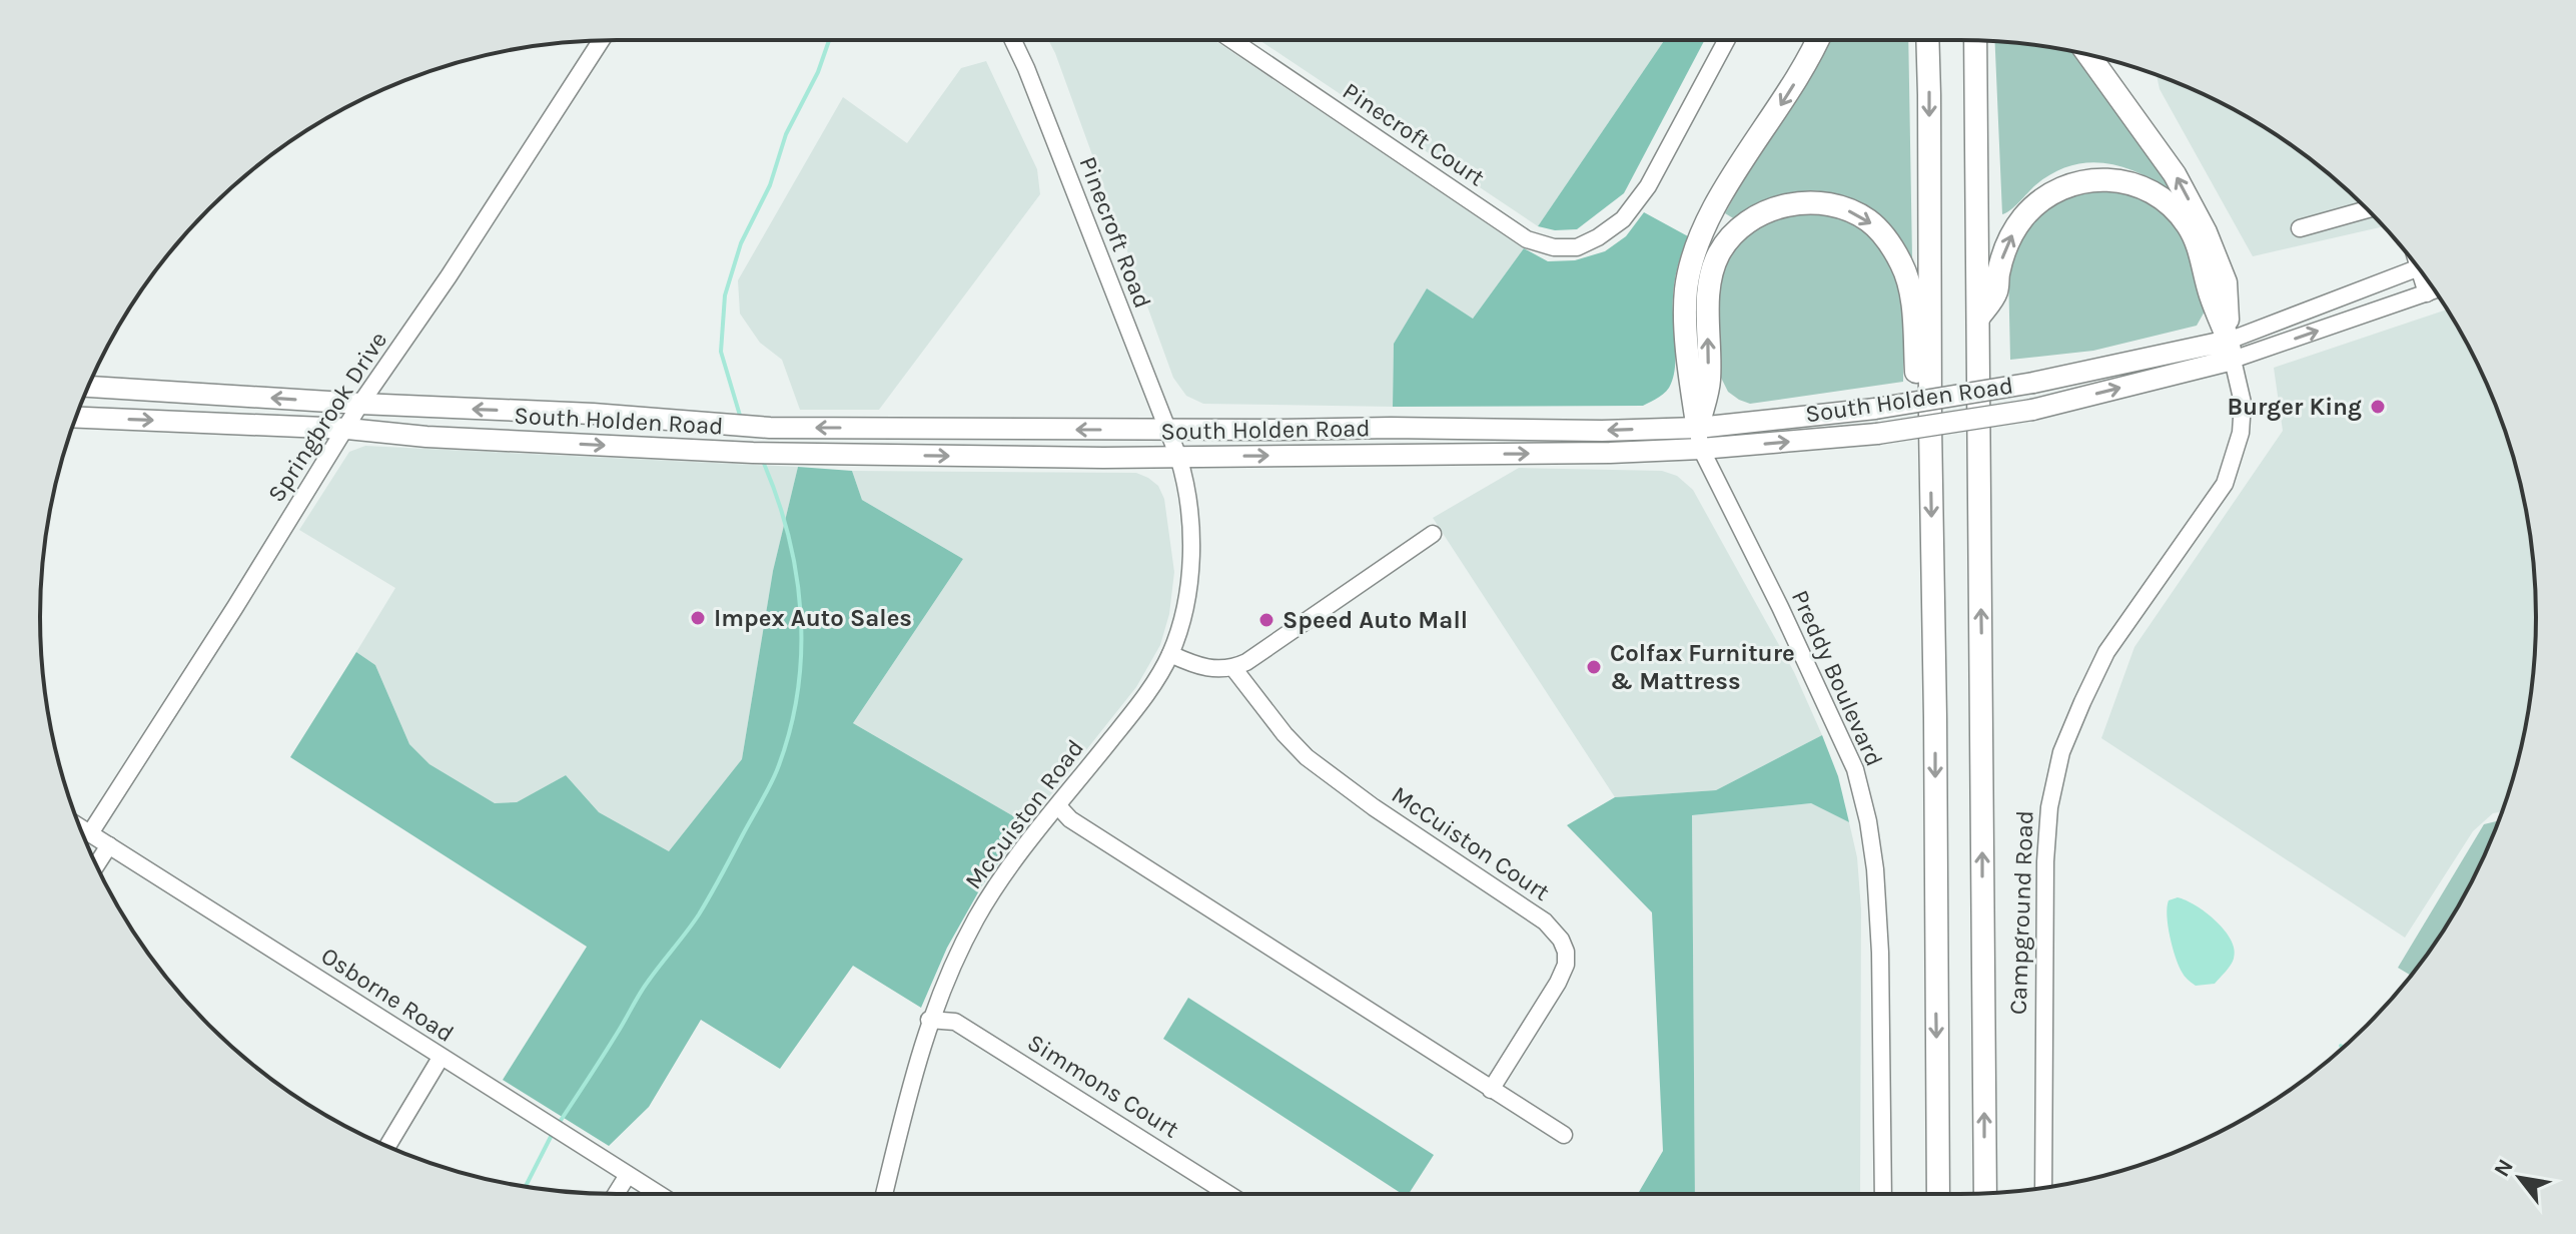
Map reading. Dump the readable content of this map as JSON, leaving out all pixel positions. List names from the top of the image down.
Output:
{
  "streets": {
    "main road": ["South Holden Road"],
    "street": [
      "Pinecroft Court",
      "Pinecroft Road",
      "Springbrook Drive",
      "Preddy Boulevard",
      "McCuiston Road",
      "McCuiston Court",
      "Campground Road",
      "Osborne Road",
      "Simmons Court"
    ]
  },
  "crossings": [
    ["Pinecroft Road", "South Holden Road"],
    ["Pinecroft Road", "McCuiston Road"],
    ["South Holden Road", "Springbrook Drive"],
    ["South Holden Road", "Preddy Boulevard"],
    ["South Holden Road", "McCuiston Road"],
    ["South Holden Road", "Campground Road"],
    ["Springbrook Drive", "Osborne Road"],
    ["McCuiston Road", "Simmons Court"]
  ],
  "places": [
    "Burger King",
    "Impex Auto Sales",
    "Speed Auto Mall",
    "Colfax Furniture & Mattress"
  ],
  "north": "top left"
}
